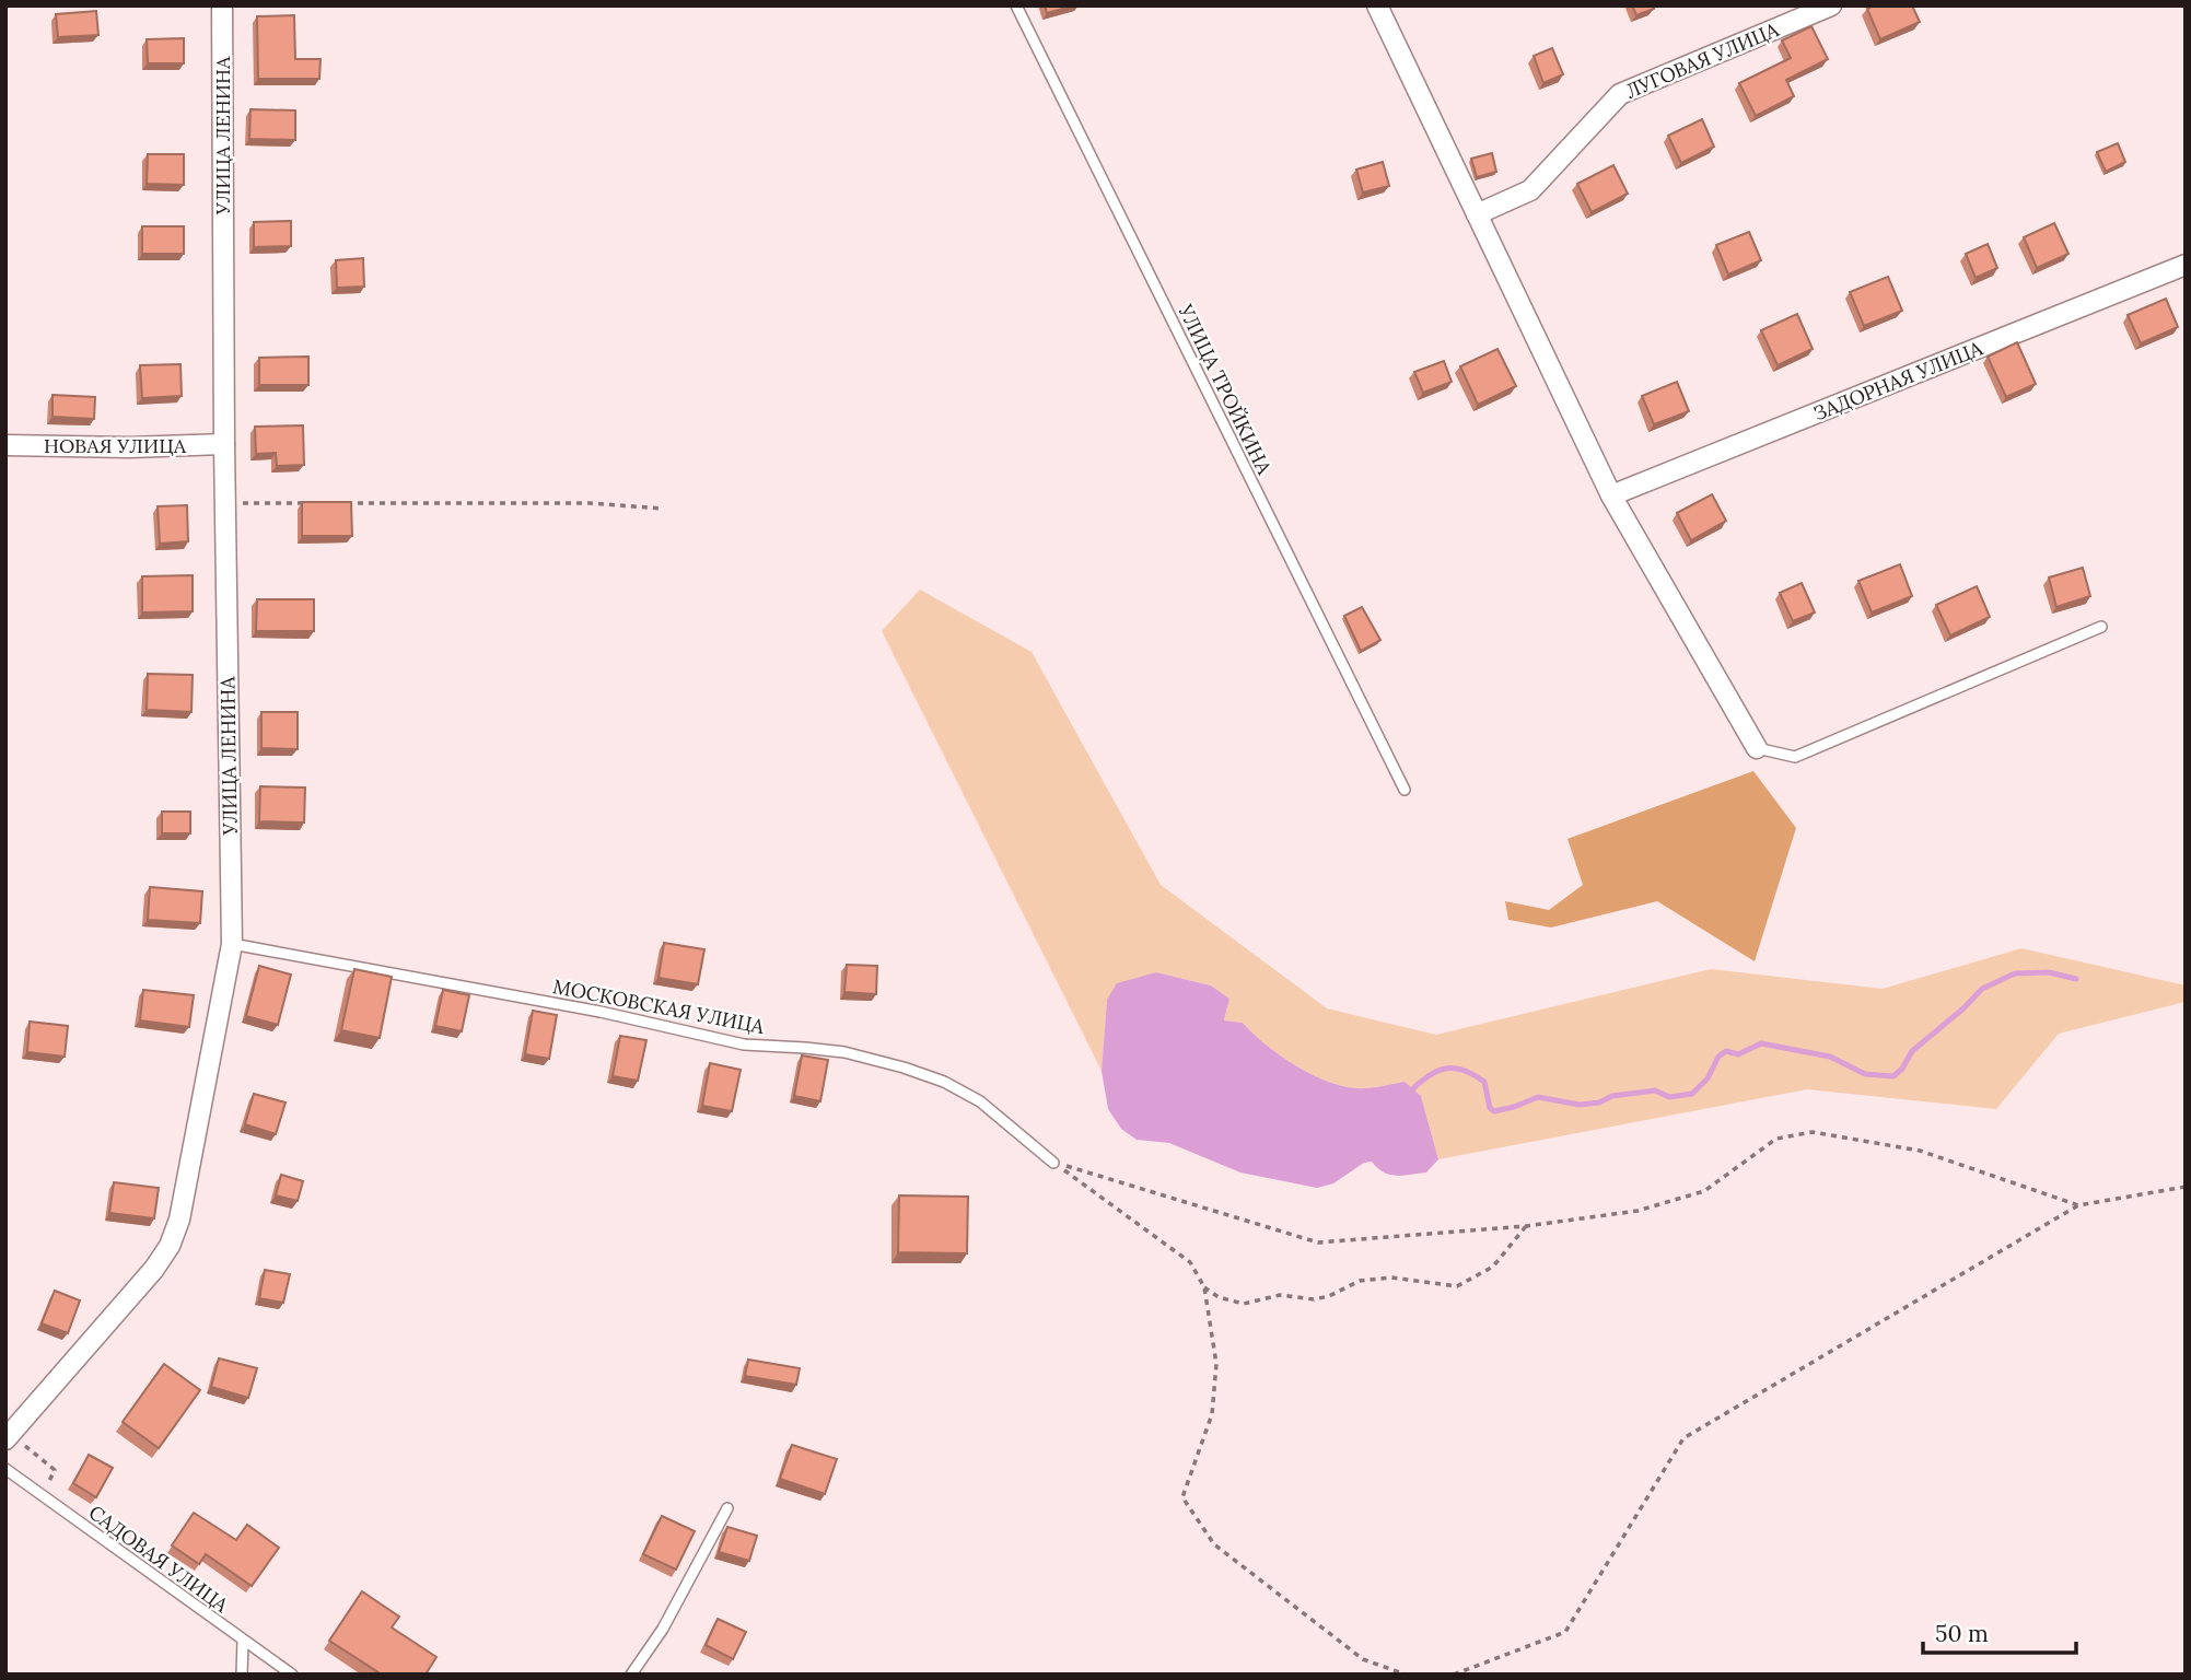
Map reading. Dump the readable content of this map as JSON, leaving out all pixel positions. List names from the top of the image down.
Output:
{
  "streets": {
    "street": [
      "ЛУГОВАЯ УЛИЦА",
      "УЛИЦА ЛЕНИНА",
      "ЗАДОРНАЯ УЛИЦА",
      "НОВАЯ УЛИЦА"
    ],
    "lane": ["УЛИЦА ТРОЙКИНА", "МОСКОВСКАЯ УЛИЦА", "САДОВАЯ УЛИЦА"]
  },
  "crossings": [
    ["УЛИЦА ЛЕНИНА", "НОВАЯ УЛИЦА"],
    ["УЛИЦА ЛЕНИНА", "МОСКОВСКАЯ УЛИЦА"]
  ],
  "scale_bar": "50 m"
}
